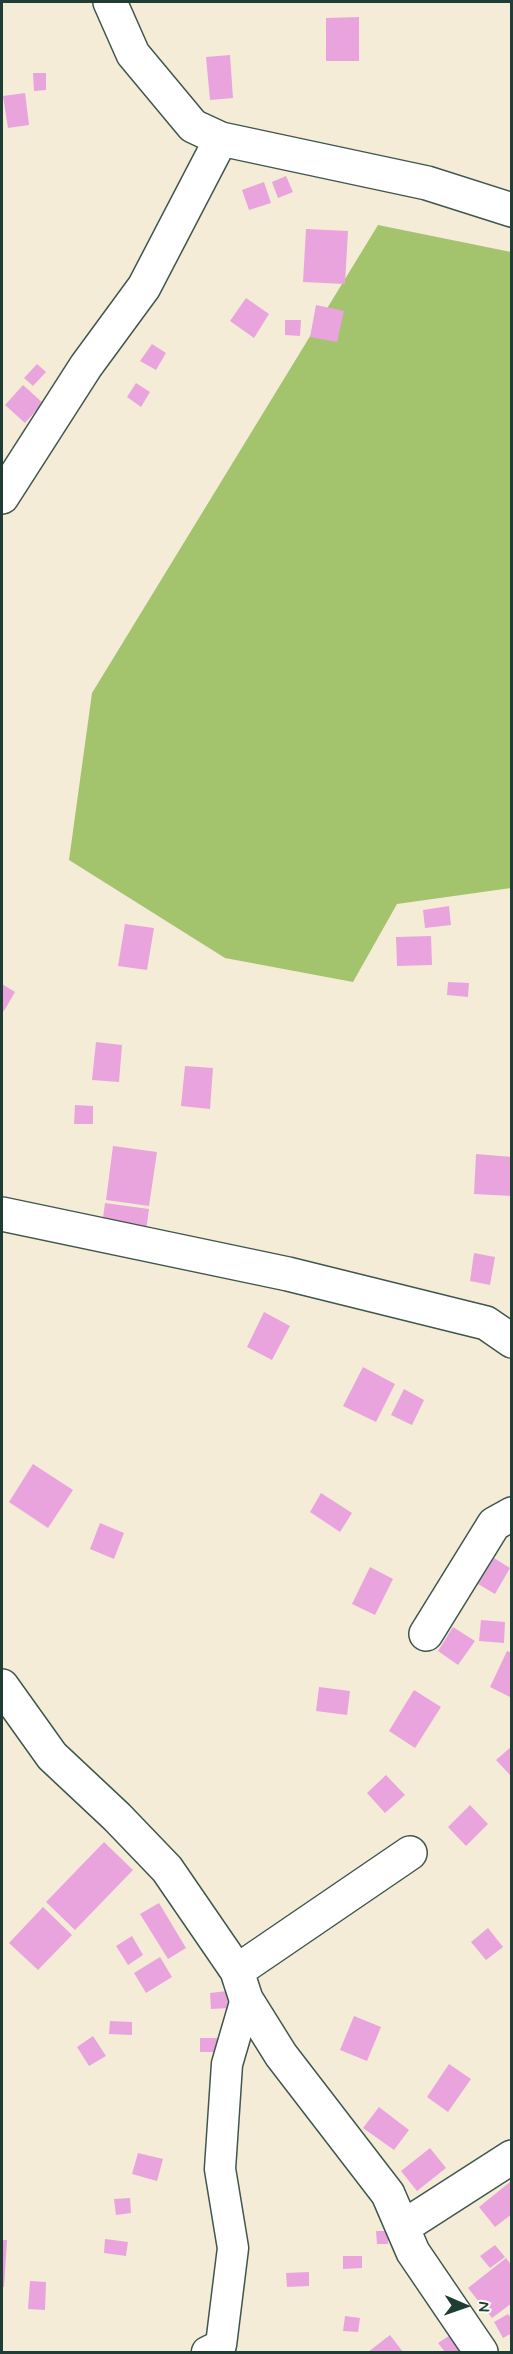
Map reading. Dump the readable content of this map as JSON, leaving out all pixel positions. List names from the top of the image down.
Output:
{
  "north": "right"
}
